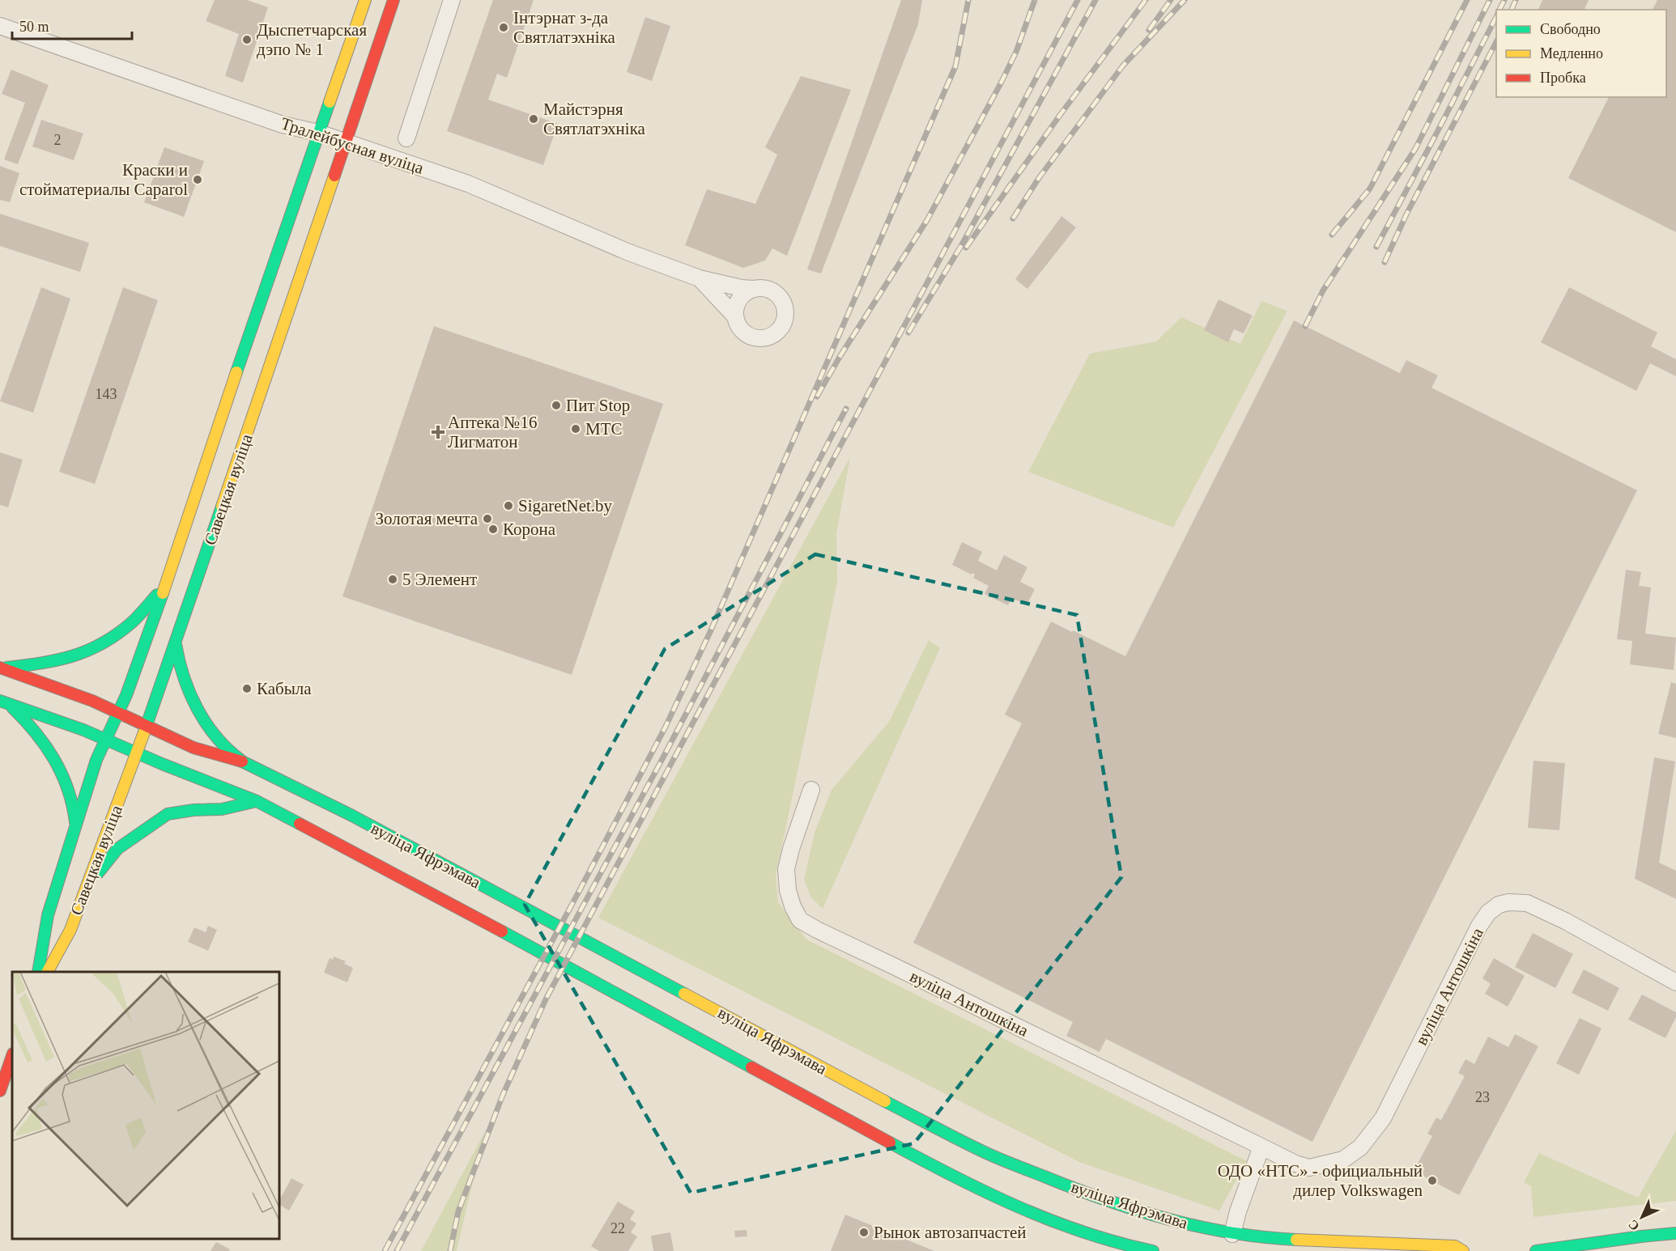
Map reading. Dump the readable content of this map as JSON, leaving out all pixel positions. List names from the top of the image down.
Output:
{
  "streets": {
    "main road": ["Савецкая вуліца", "вуліца Яфрэмава"],
    "street": ["Тралейбусная вуліца", "вуліца Антошкіна"]
  },
  "crossings": [
    ["Тралейбусная вуліца", "Савецкая вуліца"],
    ["Савецкая вуліца", "вуліца Яфрэмава"]
  ],
  "places": {
    "other": [
      "Інтэрнат з-да Святлатэхніка",
      "Дыспетчарская дэпо № 1",
      "Майстэрня Святлатэхніка",
      "Краски и стойматериалы Сaparol",
      "Пит Stop",
      "МТС",
      "SigaretNet.by",
      "Золотая мечта",
      "Корона",
      "5 Элемент",
      "Кабыла",
      "ОДО «НТС» - официальный дилер Volkswagen",
      "Рынок автозапчастей"
    ],
    "health": ["Аптека №16 Лигматон"]
  },
  "house_numbers": [
    "2",
    "143",
    "23",
    "22"
  ],
  "legend": ["Свободно", "Медленно", "Пробка"],
  "scale_bar": "50 m",
  "north": "bottom left"
}
